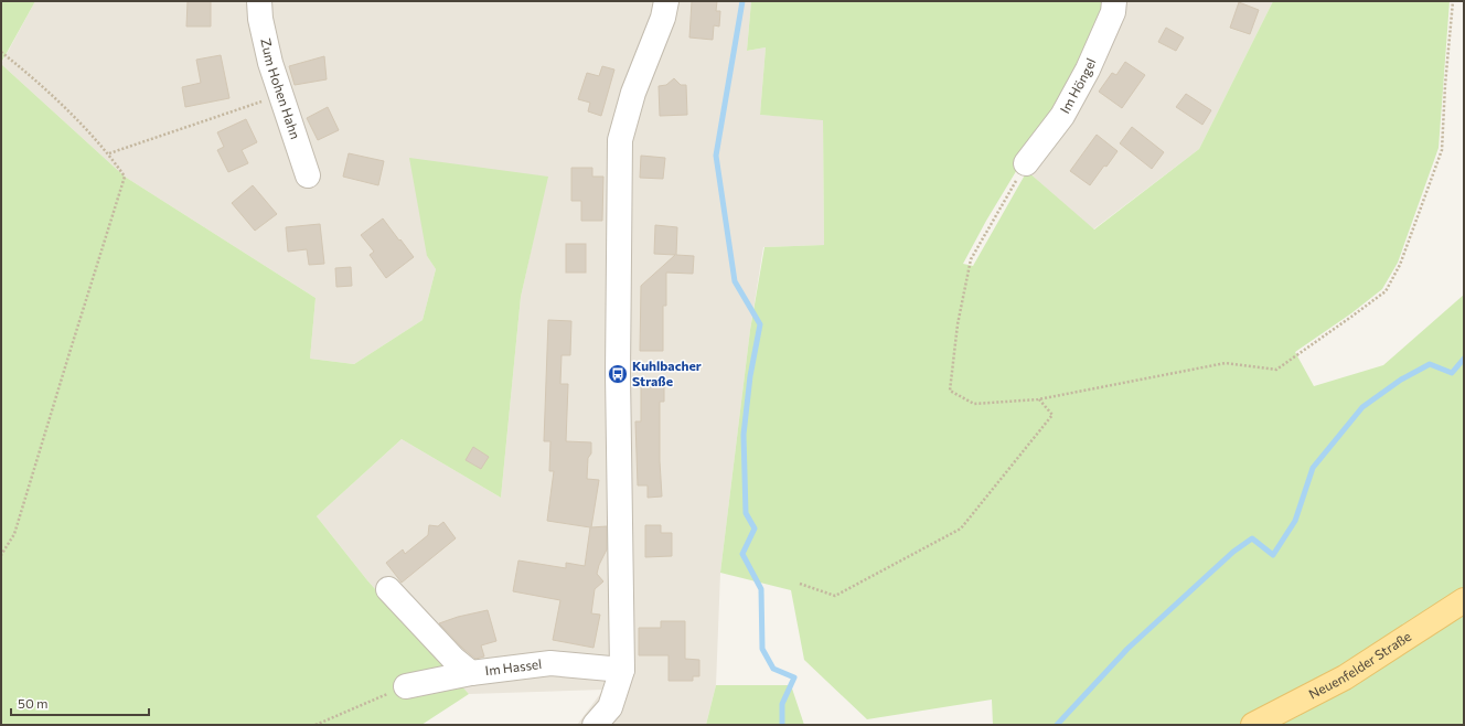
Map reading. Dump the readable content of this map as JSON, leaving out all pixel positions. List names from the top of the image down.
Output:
{
  "streets": {
    "main road": ["Neuenfelder Straße"],
    "street": ["Im Höngel", "Zum Hohen Hahn", "Im Hassel"]
  },
  "places": {
    "bus stop": ["Kuhlbacher Straße"]
  },
  "scale_bar": "50 m"
}
